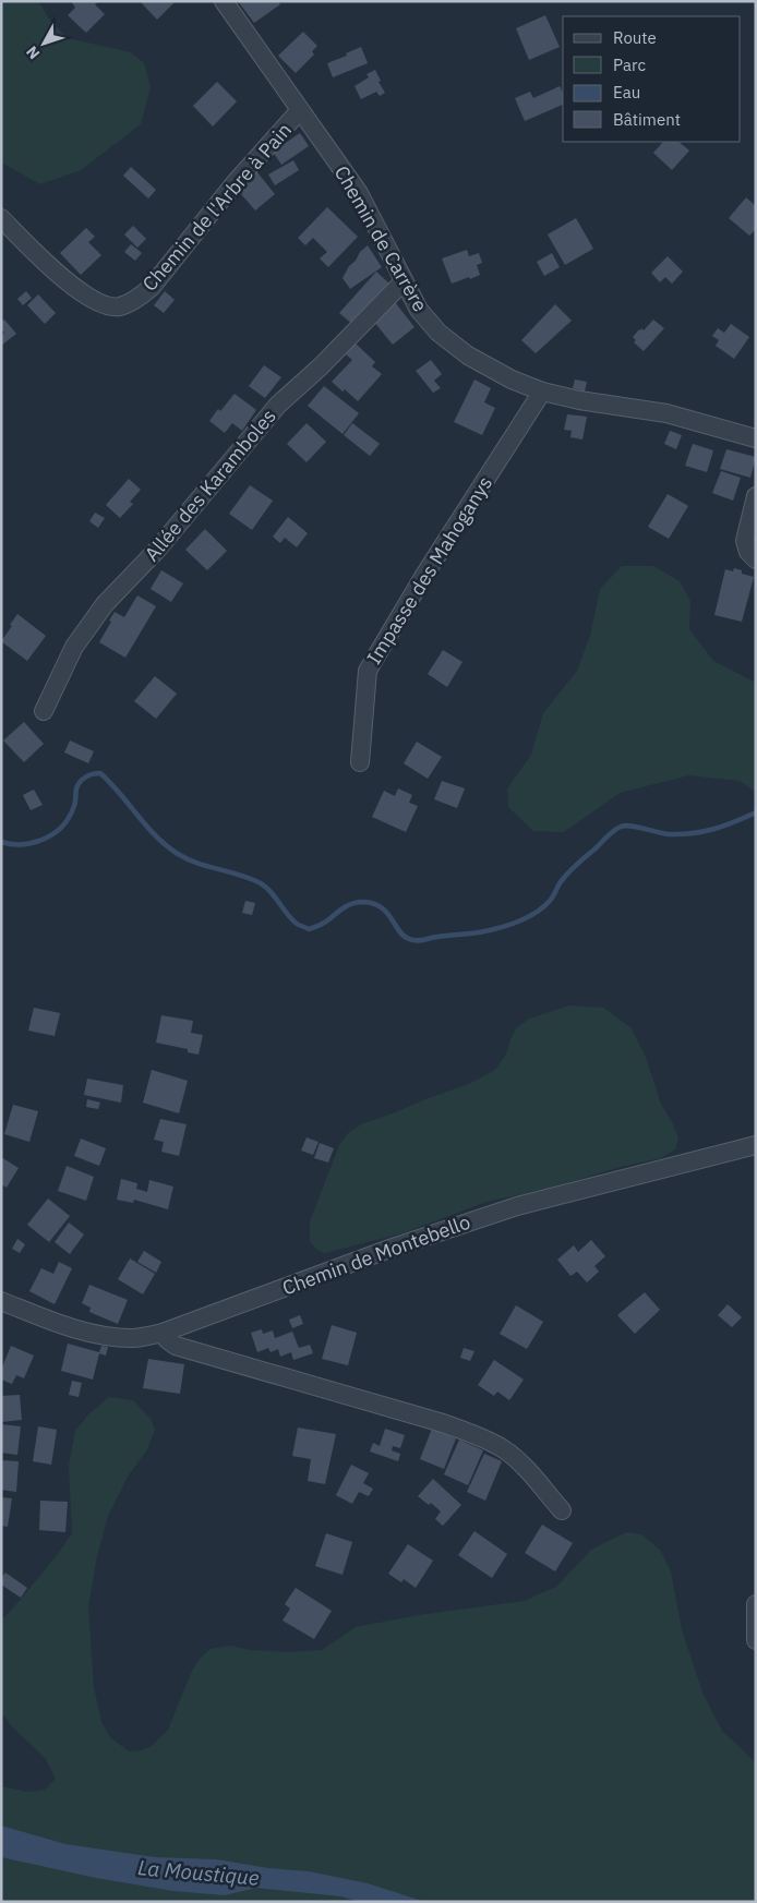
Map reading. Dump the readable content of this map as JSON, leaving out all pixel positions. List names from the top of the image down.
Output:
{
  "streets": {
    "street": [
      "Chemin de l'Arbre à Pain",
      "Chemin de Carrère",
      "Allée des Karamboles",
      "Impasse des Mahoganys",
      "Chemin de Montebello"
    ]
  },
  "crossings": [
    ["Chemin de l'Arbre à Pain", "Chemin de Carrère"],
    ["Chemin de Carrère", "Allée des Karamboles"],
    ["Chemin de Carrère", "Impasse des Mahoganys"]
  ],
  "water": ["La Moustique"],
  "legend": [
    "Route",
    "Parc",
    "Eau",
    "Bâtiment"
  ],
  "north": "bottom left"
}
